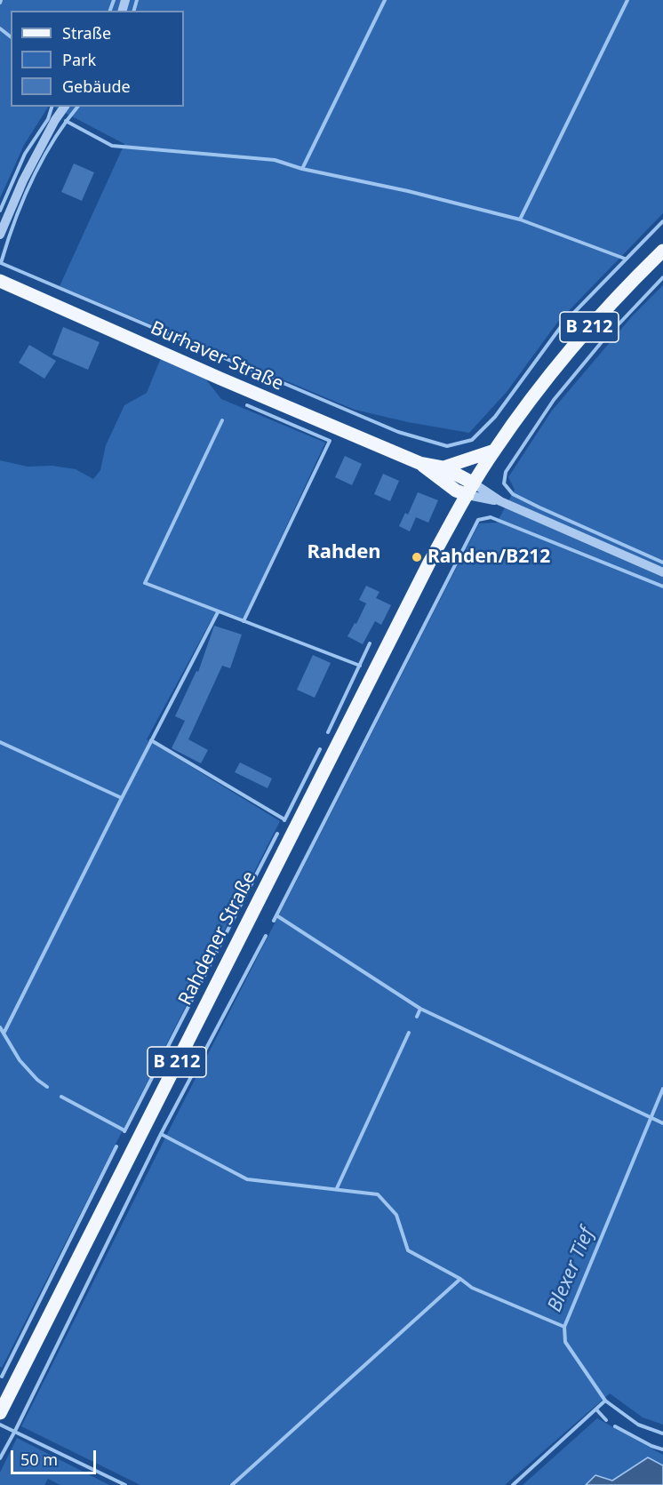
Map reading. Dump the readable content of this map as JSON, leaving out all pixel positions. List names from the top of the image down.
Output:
{
  "streets": {
    "main road": ["B 212", "Burhaver Straße", "Rahdener Straße"]
  },
  "crossings": [
    ["B 212", "Burhaver Straße"],
    ["B 212", "Rahdener Straße"],
    ["Burhaver Straße", "Rahdener Straße"]
  ],
  "districts": ["Rahden"],
  "water": ["Blexer Tief"],
  "places": ["Rahden/B212"],
  "legend": ["Straße", "Park", "Gebäude"],
  "scale_bar": "50 m"
}
